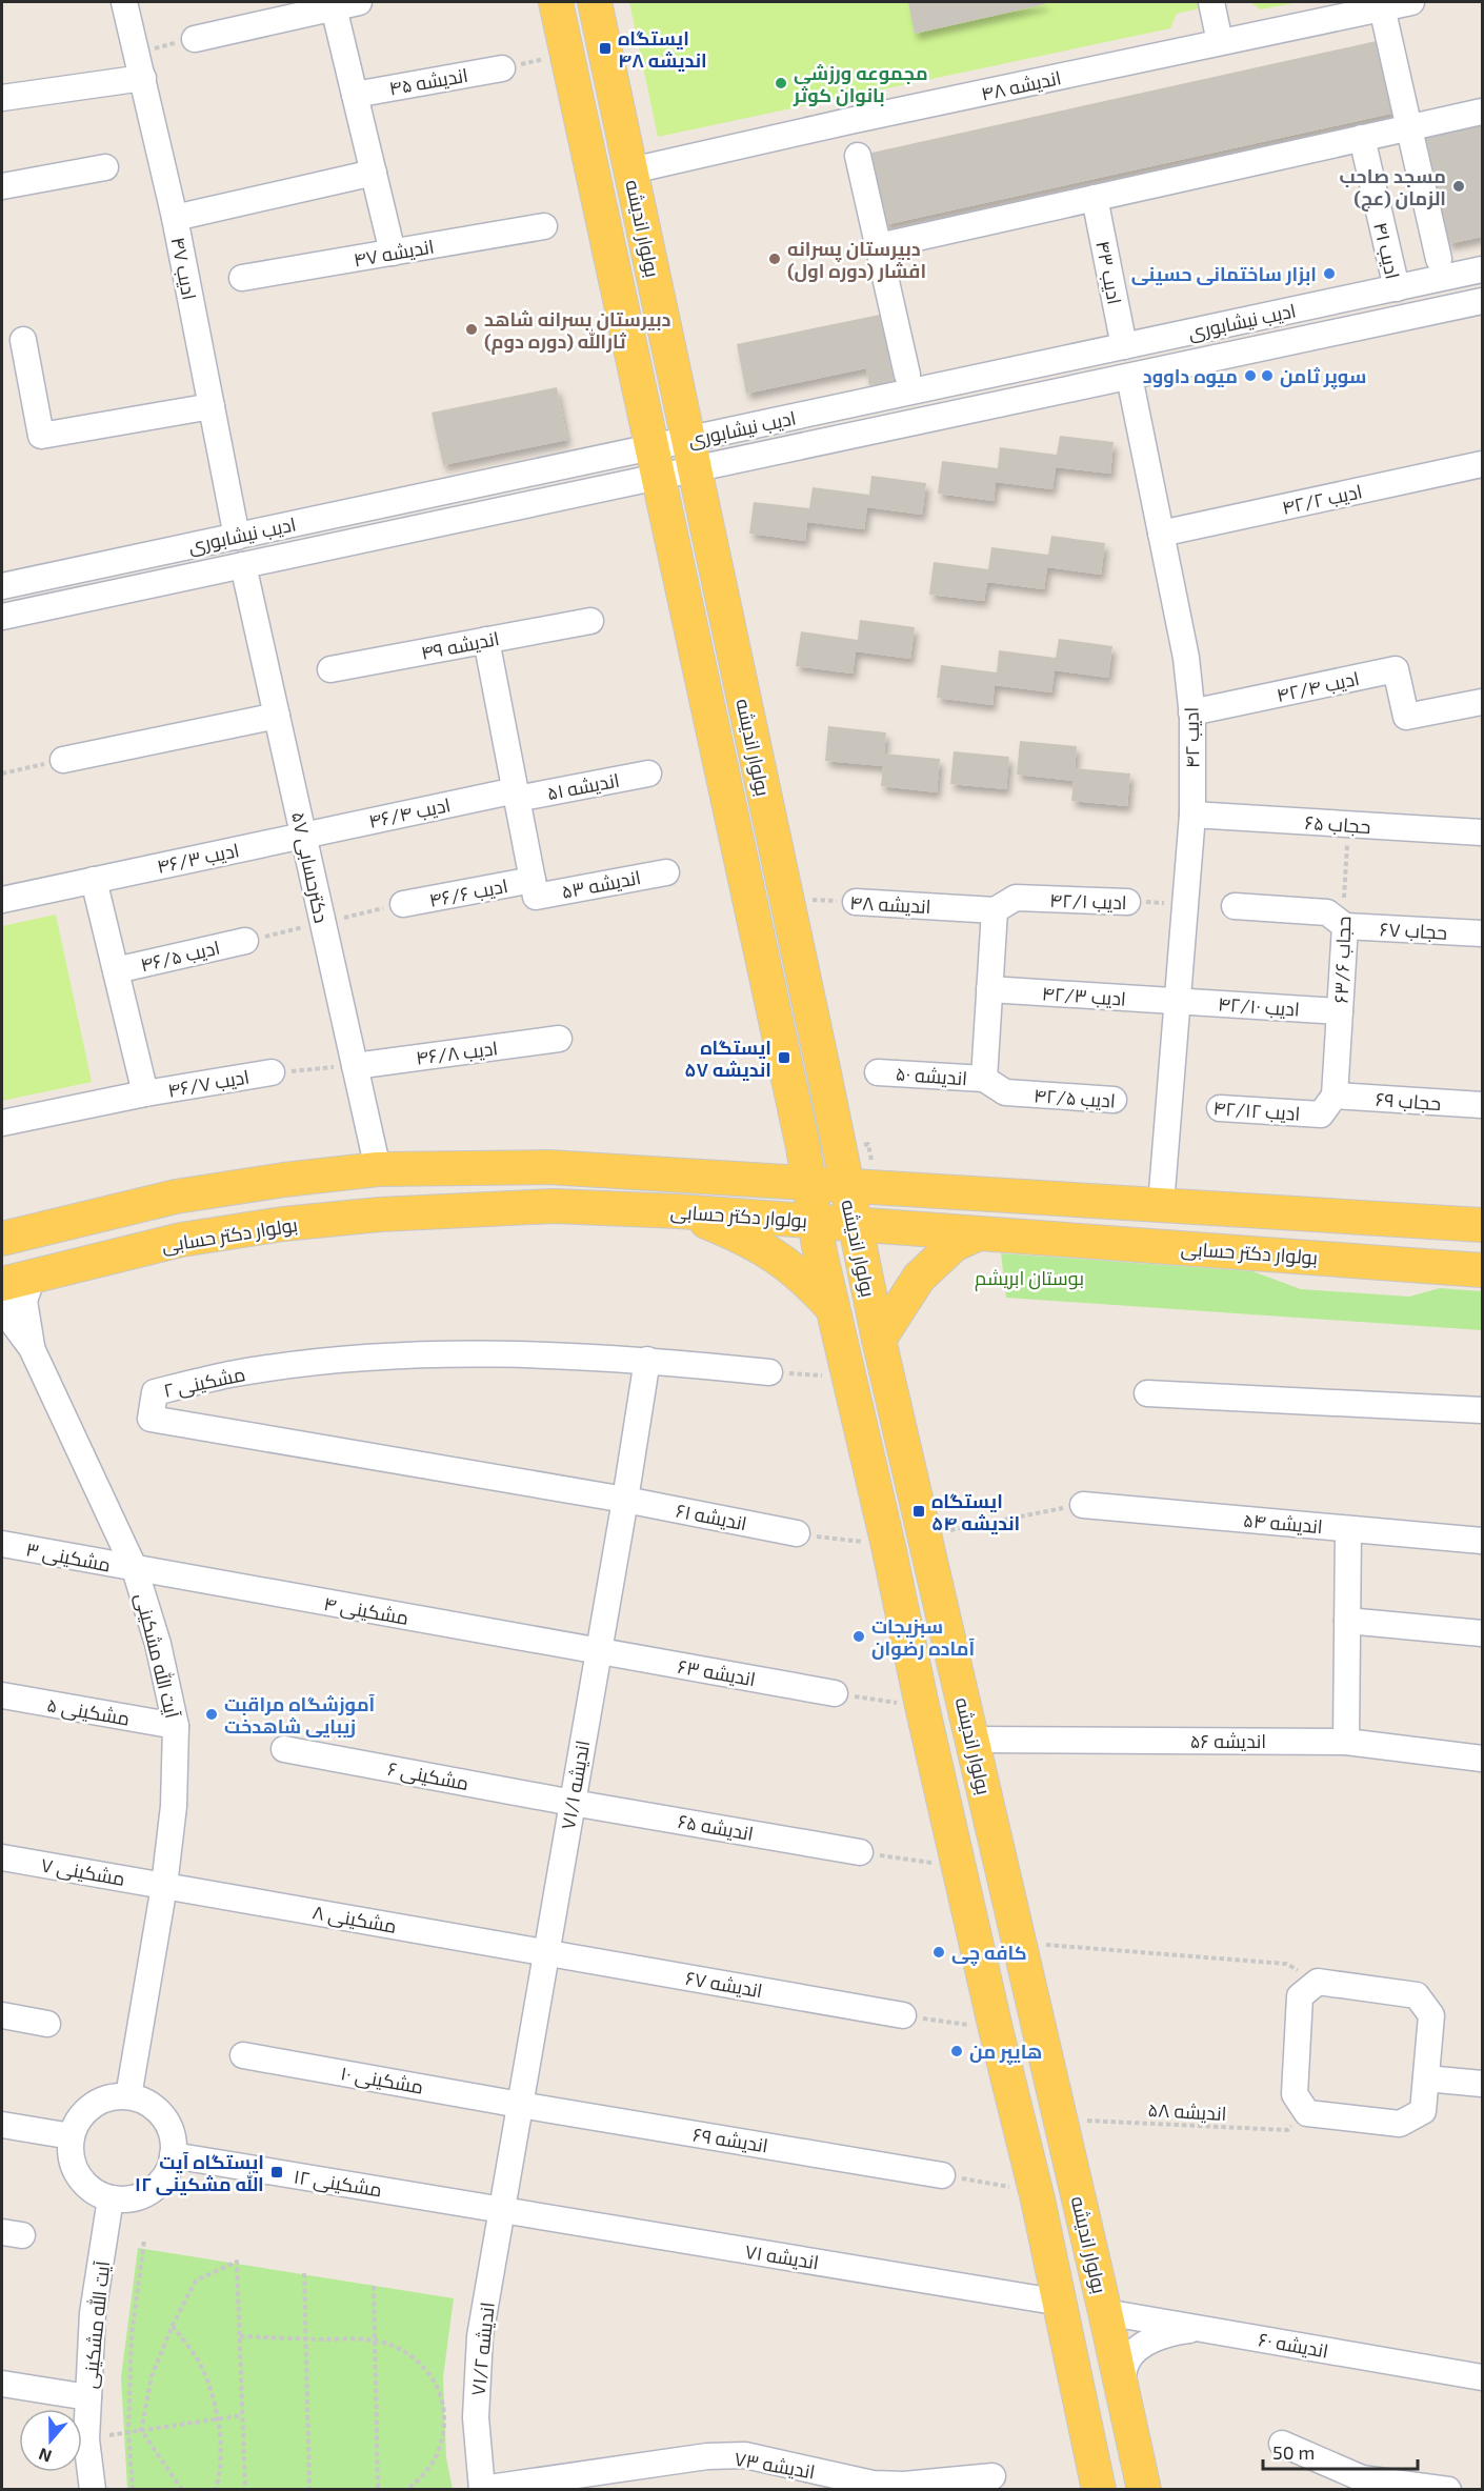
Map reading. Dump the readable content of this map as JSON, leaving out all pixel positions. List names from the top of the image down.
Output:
{
  "streets": {
    "main road": ["بولوار اندیشه", "بولوار دکتر حسابی"],
    "street": [
      "اندیشه ۴۵",
      "اندیشه ۴۸",
      "ادیب ۴۱",
      "اندیشه ۴۷",
      "ادیب ۴۷",
      "ادیب ۴۳",
      "ادیب نیشابوری",
      "ادیب ۴۲/۲",
      "اندیشه ۴۹",
      "ادیب ۴۲/۴",
      "ادیب ۴۲",
      "اندیشه ۵۱",
      "ادیب ۴۶/۴",
      "حجاب ۶۵",
      "ادیب ۴۶/۳",
      "دکترحسابی ۵۷",
      "اندیشه ۵۳",
      "ادیب ۴۶/۶",
      "ادیب ۴۲/۱",
      "حجاب ۶۷",
      "ادیب ۴۶/۵",
      "حجاب ۶۳/۶",
      "ادیب ۴۲/۳",
      "ادیب ۴۲/۱۰",
      "ادیب ۴۶/۸",
      "اندیشه ۵۰",
      "ادیب ۴۶/۷",
      "ادیب ۴۲/۵",
      "حجاب ۶۹",
      "ادیب ۴۲/۱۲",
      "مشکینی ۲",
      "اندیشه ۶۱",
      "اندیشه ۵۴",
      "مشکینی ۳",
      "مشکینی ۴",
      "آیت الله مشکینی",
      "اندیشه ۶۳",
      "مشکینی ۵",
      "اندیشه ۵۶",
      "مشکینی ۶",
      "اندیشه ۷۱/۱",
      "اندیشه ۶۵",
      "مشکینی ۷",
      "مشکینی ۸",
      "اندیشه ۶۷",
      "مشکینی ۱۰",
      "اندیشه ۶۹",
      "مشکینی ۱۲",
      "اندیشه ۷۱",
      "اندیشه ۶۰",
      "اندیشه ۷۱/۲",
      "اندیشه ۷۳"
    ],
    "path": ["اندیشه ۵۸"]
  },
  "crossings": [
    ["اندیشه ۴۸", "بولوار اندیشه"],
    ["اندیشه ۴۸", "ادیب ۴۲/۱"],
    ["بولوار اندیشه", "ادیب نیشابوری"],
    ["بولوار اندیشه", "بولوار دکتر حسابی"],
    ["بولوار اندیشه", "اندیشه ۵۶"],
    ["بولوار اندیشه", "اندیشه ۵۸"],
    ["بولوار اندیشه", "اندیشه ۷۱"],
    ["بولوار اندیشه", "اندیشه ۶۰"],
    ["ادیب ۴۱", "ادیب نیشابوری"],
    ["ادیب ۴۷", "ادیب نیشابوری"],
    ["ادیب ۴۳", "ادیب نیشابوری"],
    ["ادیب نیشابوری", "ادیب ۴۲"],
    ["ادیب نیشابوری", "دکترحسابی ۵۷"],
    ["ادیب ۴۲/۲", "ادیب ۴۲"],
    ["ادیب ۴۲/۴", "ادیب ۴۲"],
    ["ادیب ۴۲", "حجاب ۶۵"],
    ["ادیب ۴۲", "ادیب ۴۲/۱"],
    ["ادیب ۴۲", "ادیب ۴۲/۳"],
    ["ادیب ۴۲", "ادیب ۴۲/۱۰"],
    ["ادیب ۴۲", "بولوار دکتر حسابی"],
    ["اندیشه ۵۱", "ادیب ۴۶/۴"],
    ["ادیب ۴۶/۴", "ادیب ۴۶/۳"],
    ["ادیب ۴۶/۴", "دکترحسابی ۵۷"],
    ["حجاب ۶۵", "حجاب ۶۳/۶"],
    ["ادیب ۴۶/۳", "دکترحسابی ۵۷"],
    ["دکترحسابی ۵۷", "ادیب ۴۶/۸"],
    ["دکترحسابی ۵۷", "بولوار دکتر حسابی"],
    ["اندیشه ۵۳", "ادیب ۴۶/۶"],
    ["حجاب ۶۷", "حجاب ۶۳/۶"],
    ["حجاب ۶۳/۶", "ادیب ۴۲/۱۰"],
    ["حجاب ۶۳/۶", "حجاب ۶۹"],
    ["حجاب ۶۳/۶", "ادیب ۴۲/۱۲"],
    ["ادیب ۴۲/۳", "ادیب ۴۲/۱۰"],
    ["اندیشه ۵۰", "ادیب ۴۲/۵"],
    ["حجاب ۶۹", "ادیب ۴۲/۱۲"],
    ["مشکینی ۲", "اندیشه ۶۱"],
    ["مشکینی ۲", "اندیشه ۷۱/۱"],
    ["اندیشه ۶۱", "اندیشه ۷۱/۱"],
    ["مشکینی ۳", "مشکینی ۴"],
    ["مشکینی ۳", "آیت الله مشکینی"],
    ["مشکینی ۴", "آیت الله مشکینی"],
    ["مشکینی ۴", "اندیشه ۶۳"],
    ["مشکینی ۴", "اندیشه ۷۱/۱"],
    ["آیت الله مشکینی", "مشکینی ۵"],
    ["آیت الله مشکینی", "مشکینی ۷"],
    ["آیت الله مشکینی", "مشکینی ۸"],
    ["آیت الله مشکینی", "مشکینی ۱۲"],
    ["اندیشه ۶۳", "اندیشه ۷۱/۱"],
    ["مشکینی ۶", "اندیشه ۷۱/۱"],
    ["مشکینی ۶", "اندیشه ۶۵"],
    ["اندیشه ۷۱/۱", "اندیشه ۶۵"],
    ["اندیشه ۷۱/۱", "مشکینی ۸"],
    ["اندیشه ۷۱/۱", "اندیشه ۶۷"],
    ["اندیشه ۷۱/۱", "مشکینی ۱۰"],
    ["اندیشه ۷۱/۱", "اندیشه ۶۹"],
    ["اندیشه ۷۱/۱", "مشکینی ۱۲"],
    ["اندیشه ۷۱/۱", "اندیشه ۷۱"],
    ["اندیشه ۷۱/۱", "اندیشه ۷۱/۲"],
    ["مشکینی ۷", "مشکینی ۸"],
    ["مشکینی ۸", "اندیشه ۶۷"],
    ["مشکینی ۱۰", "اندیشه ۶۹"],
    ["مشکینی ۱۲", "اندیشه ۷۱"],
    ["مشکینی ۱۲", "اندیشه ۷۱/۲"],
    ["اندیشه ۷۱", "اندیشه ۷۱/۲"],
    ["اندیشه ۷۱/۲", "اندیشه ۷۳"]
  ],
  "parks": ["بوستان ابریشم"],
  "places": {
    "transit": [
      "ایستگاه اندیشه ۴۸",
      "ایستگاه اندیشه ۵۷",
      "ایستگاه اندیشه ۵۴",
      "ایستگاه آیت الله مشکینی ۱۲"
    ],
    "other": [
      "مجموعه ورزشی بانوان کوثر",
      "مسجد صاحب الزمان (عج)",
      "دبیرستان پسرانه افشار (دوره اول)",
      "ابزار ساختمانی حسینی",
      "دبیرستان پسرانه شاهد ثارالله (دوره دوم)",
      "میوه داوود",
      "سوپر ثامن",
      "سبزیجات آماده رضوان",
      "آموزشگاه مراقبت زیبایی شاهدخت",
      "کافه چی",
      "هایپر من"
    ]
  },
  "scale_bar": "50 m",
  "north": "bottom"
}
